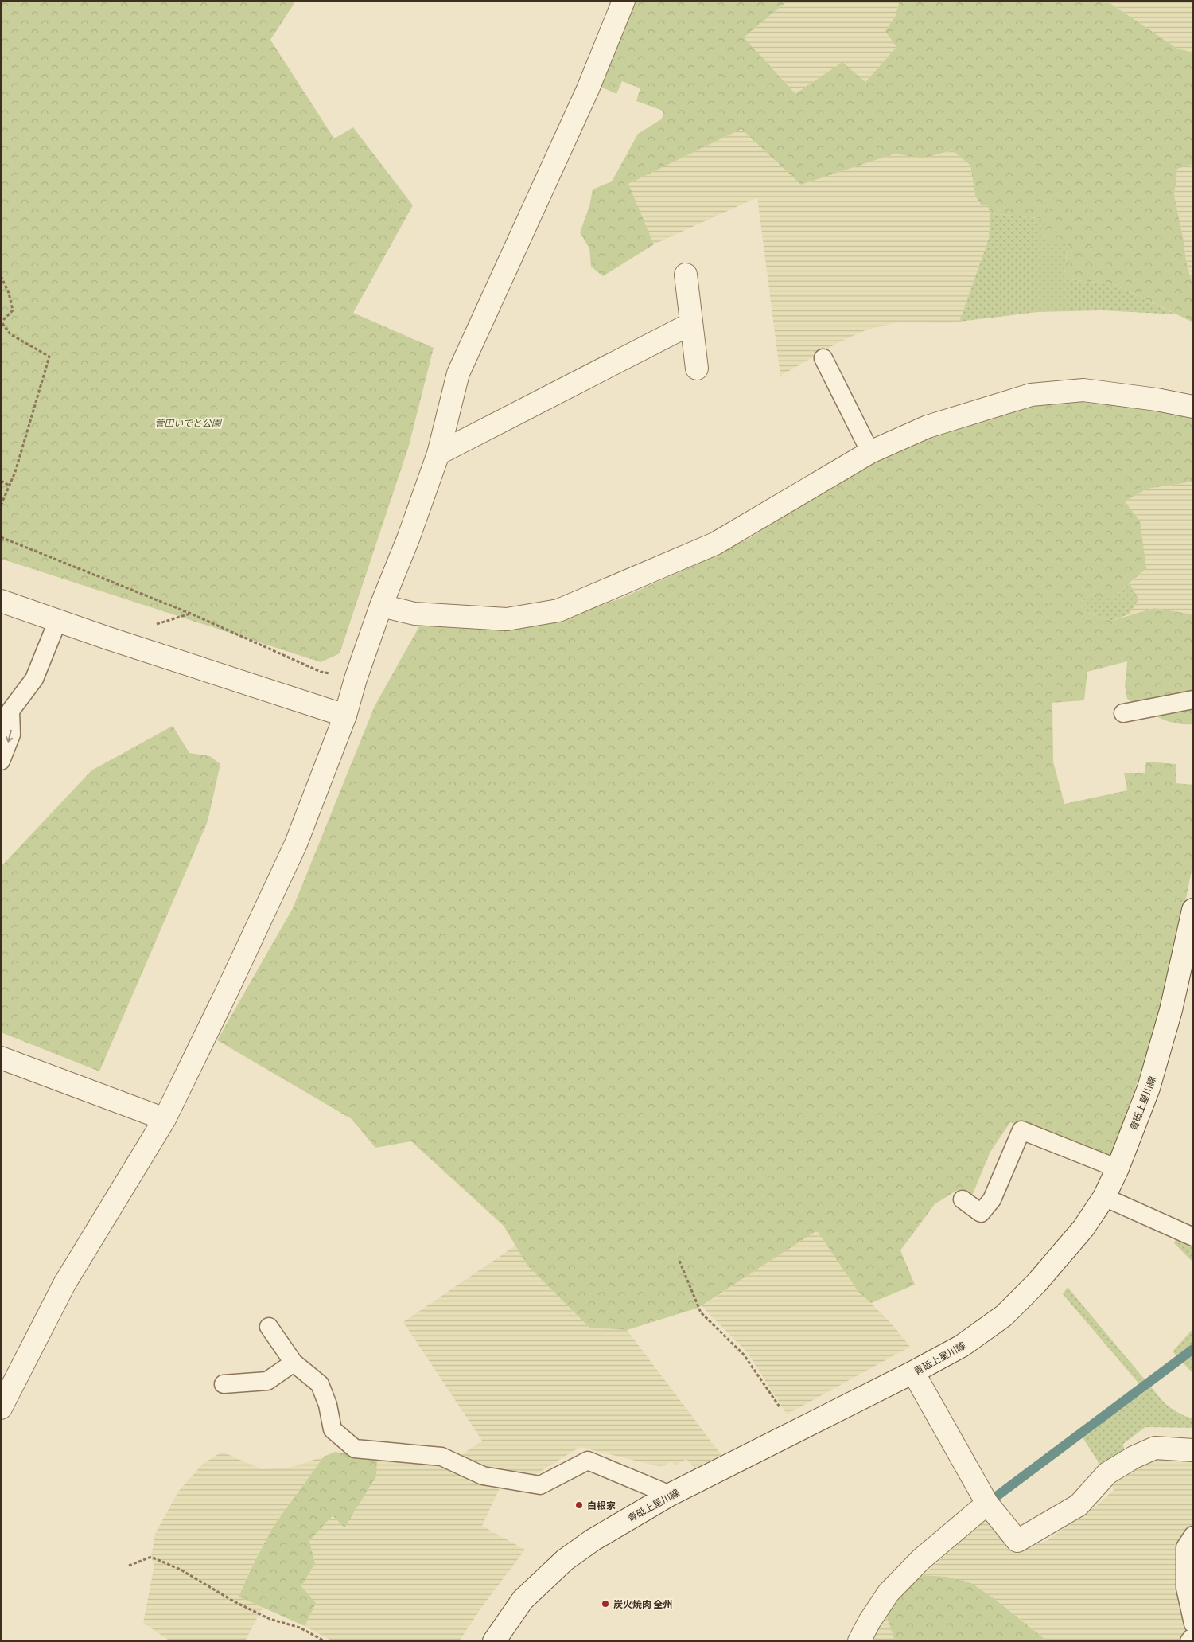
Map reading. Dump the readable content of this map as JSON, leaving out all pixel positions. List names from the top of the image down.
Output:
{
  "streets": {
    "street": ["青砥上星川線"]
  },
  "parks": ["菅田いでと公園"],
  "places": ["白根家", "炭火焼肉 全州"]
}
